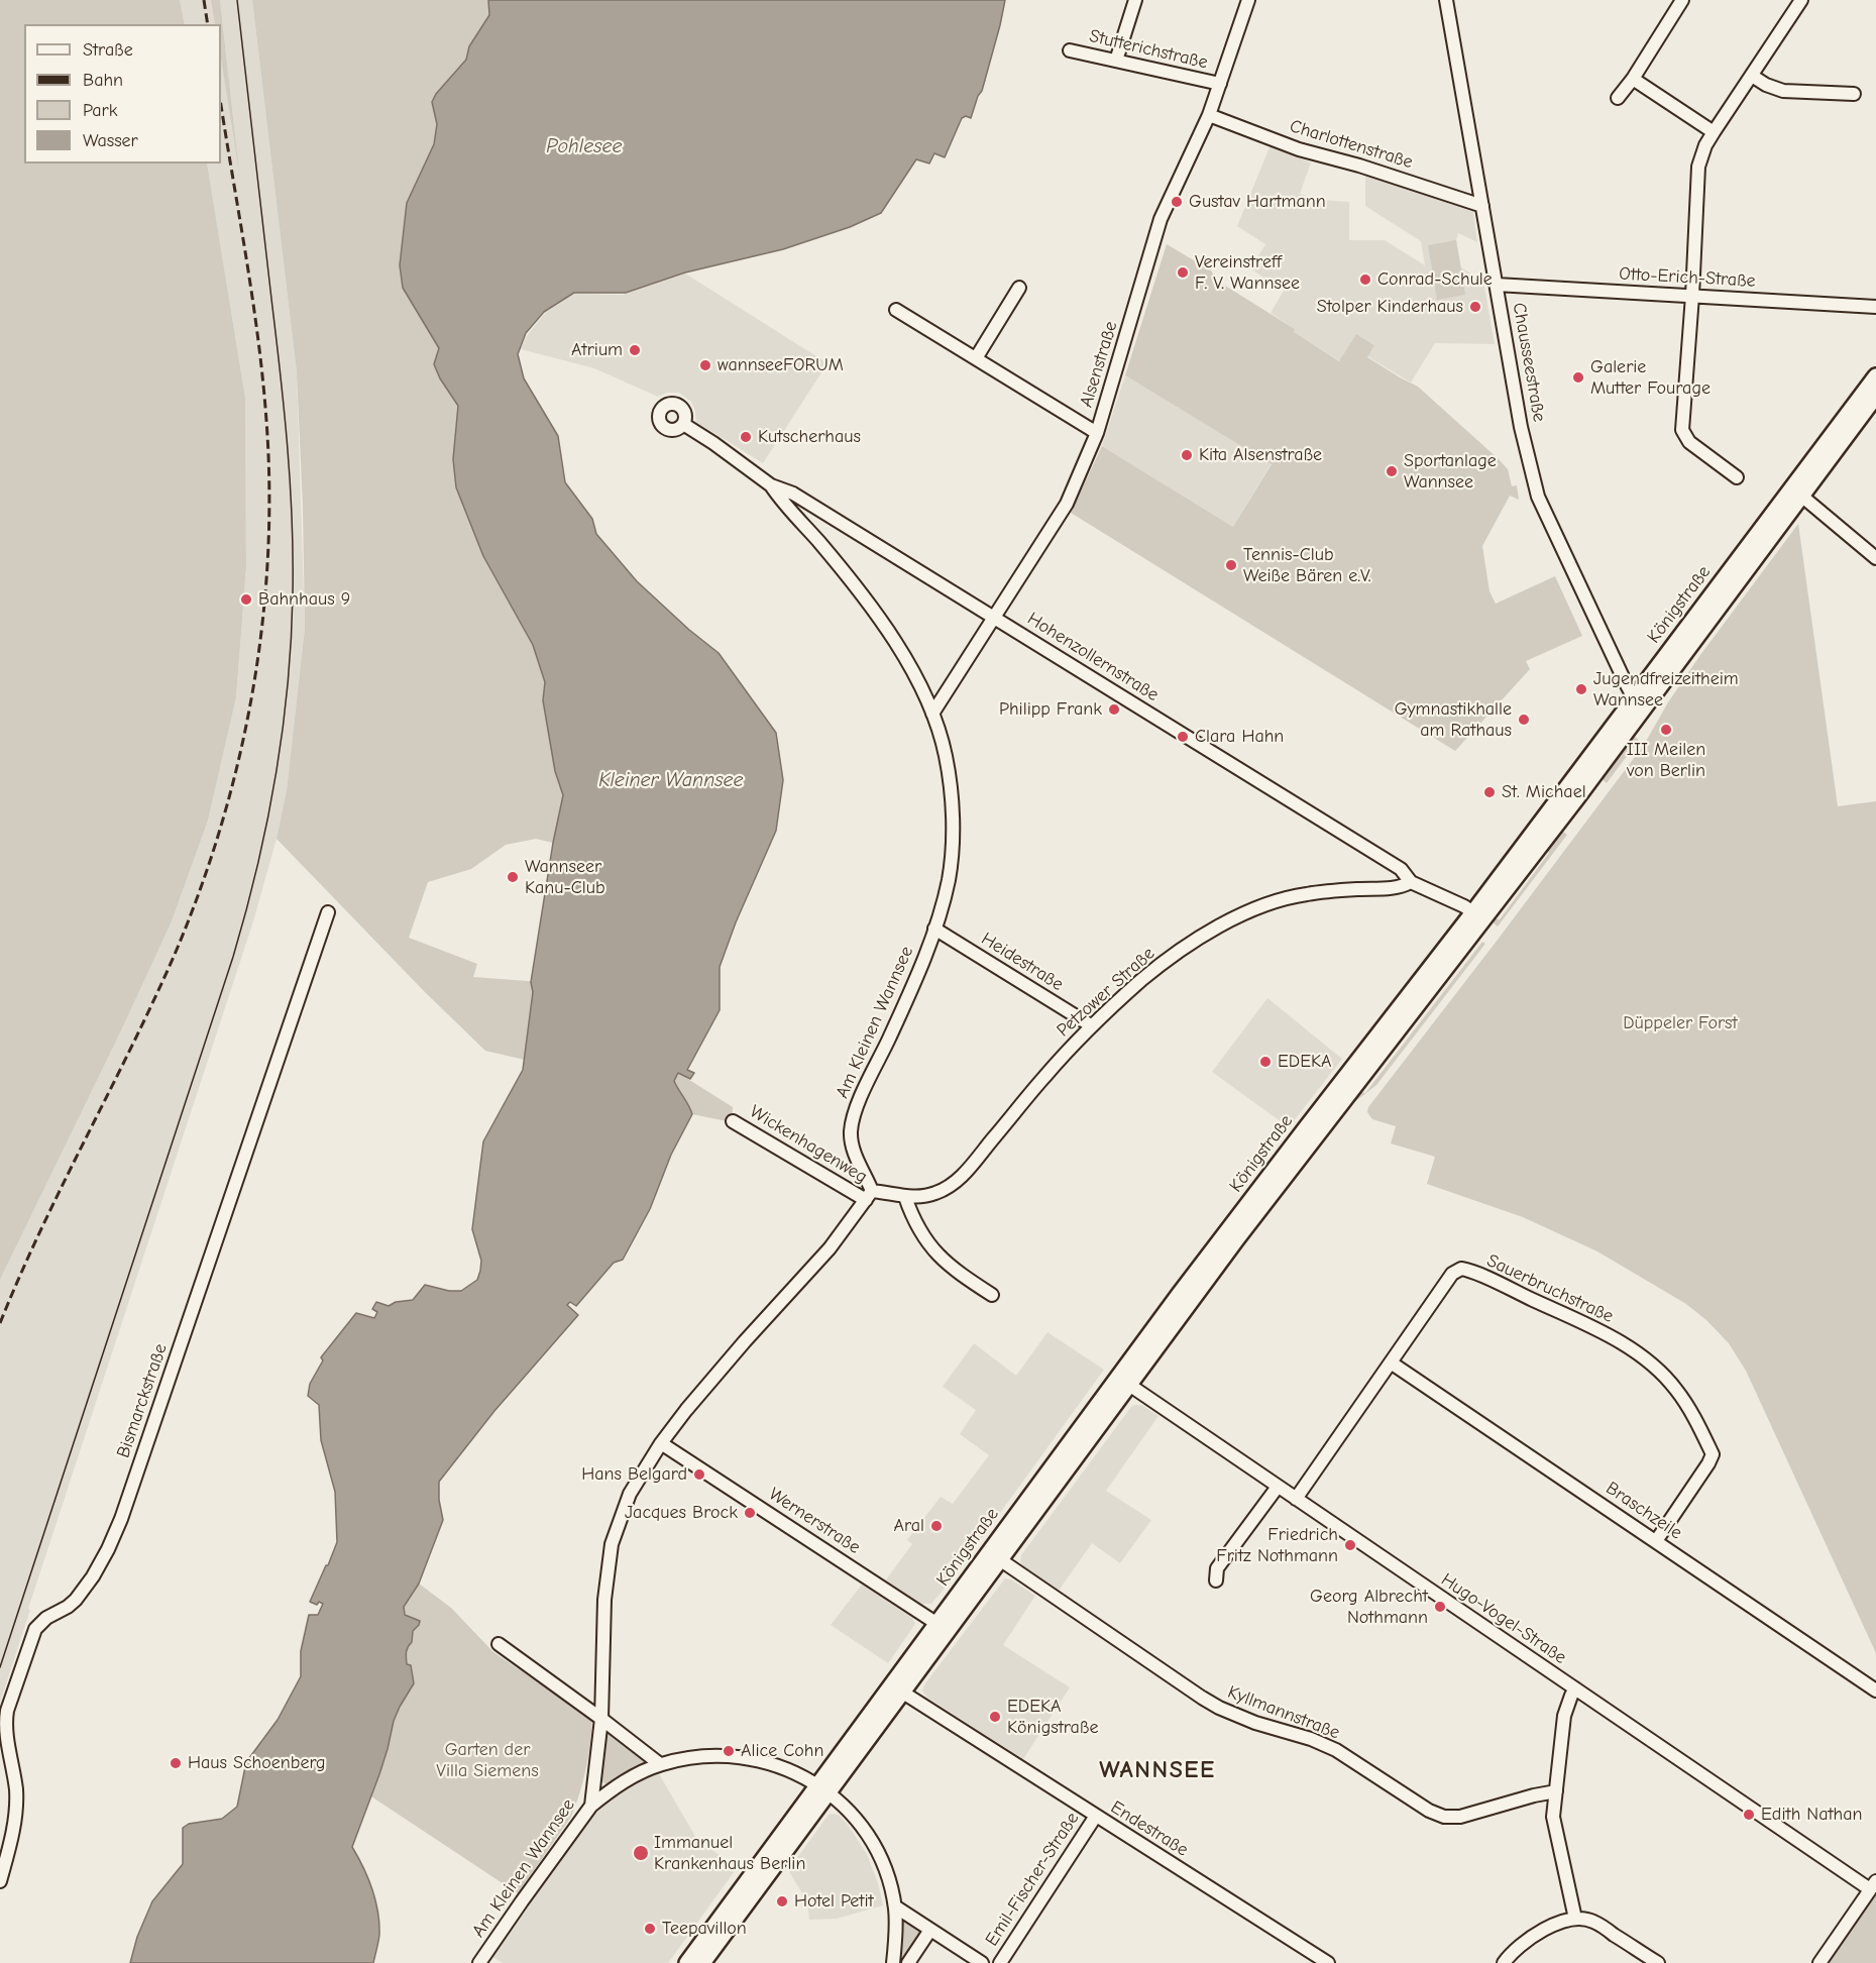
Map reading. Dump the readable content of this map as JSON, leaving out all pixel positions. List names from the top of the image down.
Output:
{
  "streets": {
    "main road": ["Königstraße"],
    "street": [
      "Stutterichstraße",
      "Charlottenstraße",
      "Otto-Erich-Straße",
      "Chausseestraße",
      "Alsenstraße",
      "Hohenzollernstraße",
      "Heidestraße",
      "Petzower Straße",
      "Am Kleinen Wannsee",
      "Wickenhagenweg",
      "Sauerbruchstraße",
      "Bismarckstraße",
      "Braschzeile",
      "Wernerstraße",
      "Hugo-Vogel-Straße",
      "Kyllmannstraße",
      "Endestraße",
      "Emil-Fischer-Straße"
    ]
  },
  "crossings": [
    ["Stutterichstraße", "Alsenstraße"],
    ["Charlottenstraße", "Chausseestraße"],
    ["Charlottenstraße", "Alsenstraße"],
    ["Otto-Erich-Straße", "Chausseestraße"],
    ["Chausseestraße", "Königstraße"],
    ["Alsenstraße", "Hohenzollernstraße"],
    ["Alsenstraße", "Am Kleinen Wannsee"],
    ["Königstraße", "Hohenzollernstraße"],
    ["Königstraße", "Wernerstraße"],
    ["Königstraße", "Hugo-Vogel-Straße"],
    ["Königstraße", "Kyllmannstraße"],
    ["Königstraße", "Endestraße"],
    ["Hohenzollernstraße", "Petzower Straße"],
    ["Hohenzollernstraße", "Am Kleinen Wannsee"],
    ["Heidestraße", "Petzower Straße"],
    ["Heidestraße", "Am Kleinen Wannsee"],
    ["Petzower Straße", "Am Kleinen Wannsee"],
    ["Petzower Straße", "Wickenhagenweg"],
    ["Am Kleinen Wannsee", "Wickenhagenweg"],
    ["Am Kleinen Wannsee", "Wernerstraße"],
    ["Sauerbruchstraße", "Braschzeile"],
    ["Sauerbruchstraße", "Hugo-Vogel-Straße"],
    ["Endestraße", "Emil-Fischer-Straße"]
  ],
  "districts": ["WANNSEE"],
  "water": ["Pohlesee", "Kleiner Wannsee"],
  "parks": ["Düppeler Forst", "Garten der Villa Siemens"],
  "places": [
    "Gustav Hartmann",
    "Vereinstreff F. V. Wannsee",
    "Conrad-Schule",
    "Stolper Kinderhaus",
    "Atrium",
    "wannseeFORUM",
    "Galerie Mutter Fourage",
    "Kutscherhaus",
    "Kita Alsenstraße",
    "Sportanlage Wannsee",
    "Tennis-Club Weiße Bären e.V.",
    "Bahnhaus 9",
    "Jugendfreizeitheim Wannsee",
    "Philipp Frank",
    "Gymnastikhalle am Rathaus",
    "III Meilen von Berlin",
    "Clara Hahn",
    "St. Michael",
    "Wannseer Kanu-Club",
    "EDEKA",
    "Hans Belgard",
    "Jacques Brock",
    "Aral",
    "Friedrich Fritz Nothmann",
    "Georg Albrecht Nothmann",
    "EDEKA Königstraße",
    "Alice Cohn",
    "Haus Schoenberg",
    "Edith Nathan",
    "Immanuel Krankenhaus Berlin",
    "Hotel Petit",
    "Teepavillon"
  ],
  "legend": [
    "Straße",
    "Bahn",
    "Park",
    "Wasser"
  ]
}
